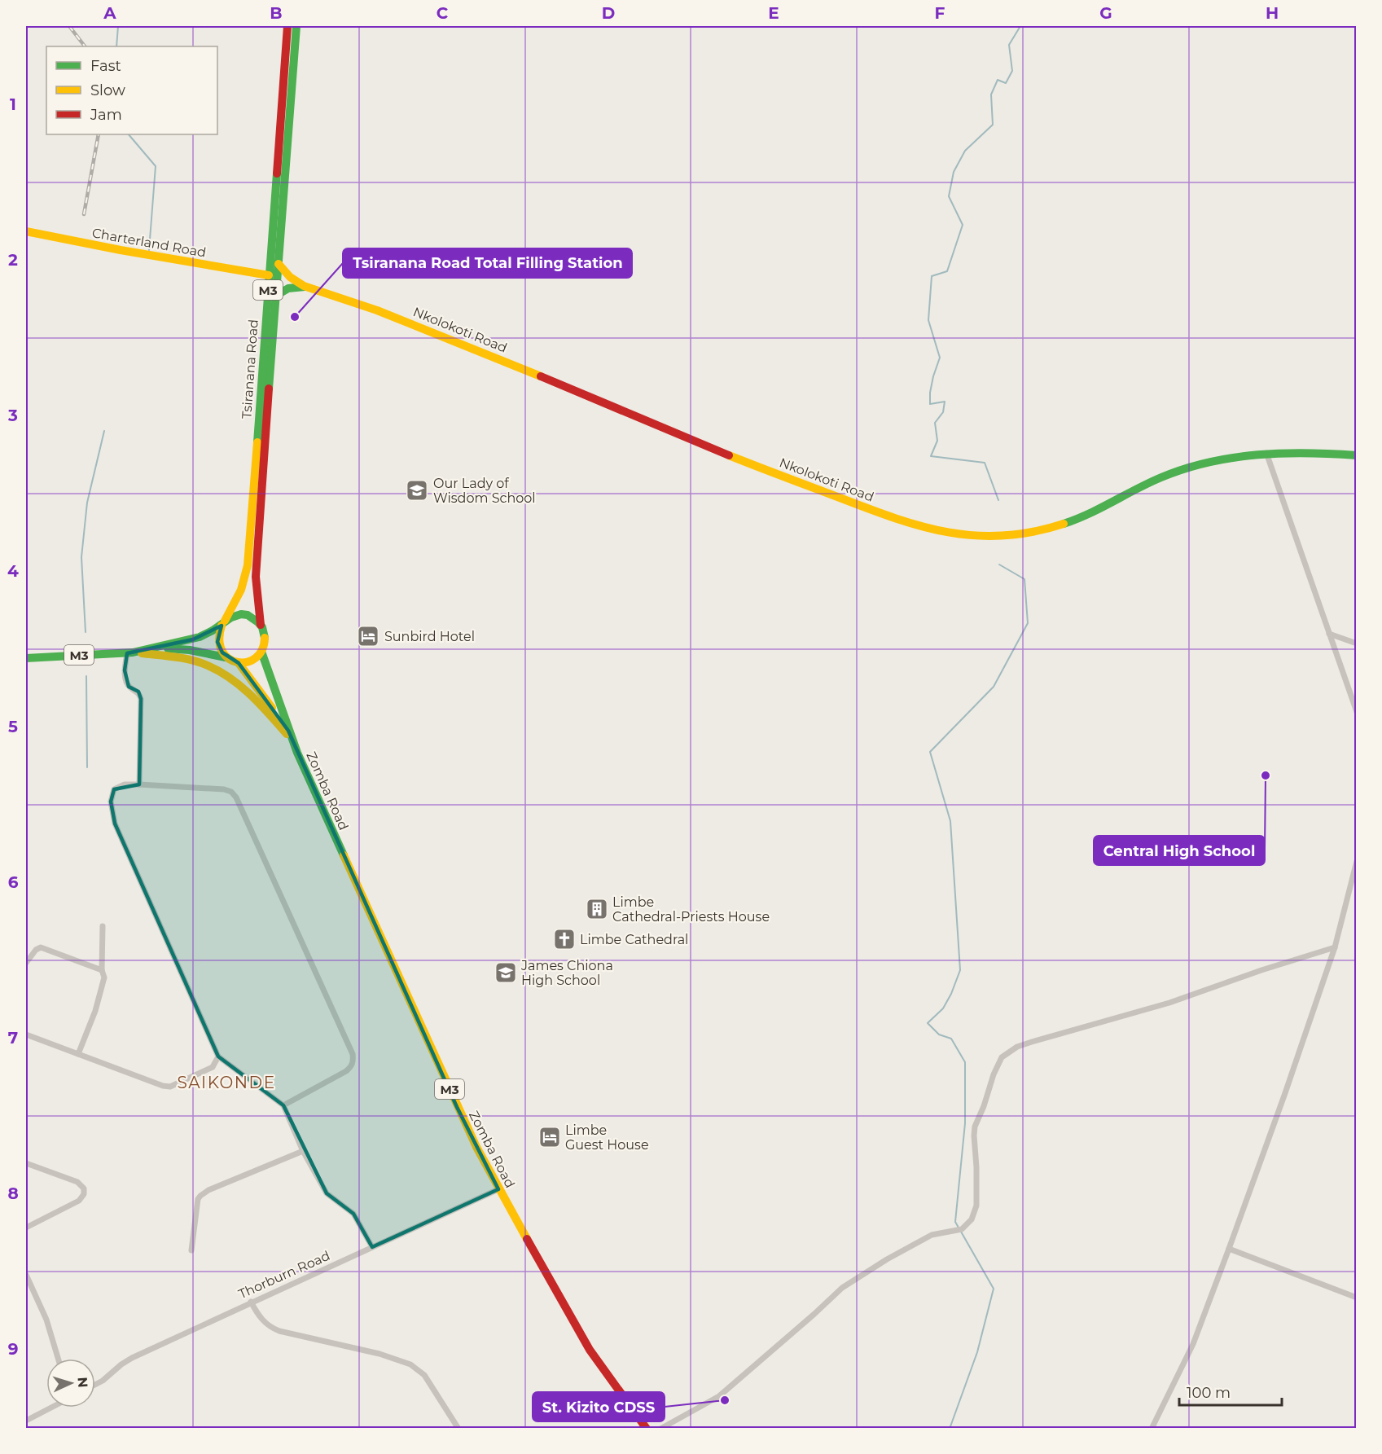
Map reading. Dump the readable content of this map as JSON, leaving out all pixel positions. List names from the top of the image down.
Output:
{
  "streets": {
    "main road": [
      "Charterland Road",
      "M3",
      "Nkolokoti Road",
      "Tsiranana Road",
      "Zomba Road"
    ],
    "street": ["Thorburn Road"]
  },
  "crossings": [
    ["Charterland Road", "Tsiranana Road"],
    ["M3", "Tsiranana Road"],
    ["M3", "Zomba Road"],
    ["Nkolokoti Road", "Tsiranana Road"],
    ["Tsiranana Road", "Zomba Road"],
    ["Zomba Road", "Thorburn Road"]
  ],
  "districts": ["SAIKONDE"],
  "places": {
    "other": ["Tsiranana Road Total Filling Station", "Central High School", "St. Kizito CDSS"],
    "school or university": ["Our Lady of Wisdom School", "James Chiona High School"],
    "hotel": ["Sunbird Hotel", "Limbe Guest House"],
    "building": ["Limbe Cathedral-Priests House"],
    "church": ["Limbe Cathedral"]
  },
  "legend": ["Fast", "Slow", "Jam"],
  "scale_bar": "100 m",
  "north": "right",
  "grid": {
    "columns": [
      "A",
      "B",
      "C",
      "D",
      "E",
      "F",
      "G",
      "H"
    ],
    "rows": [
      "1",
      "2",
      "3",
      "4",
      "5",
      "6",
      "7",
      "8",
      "9"
    ]
  }
}
